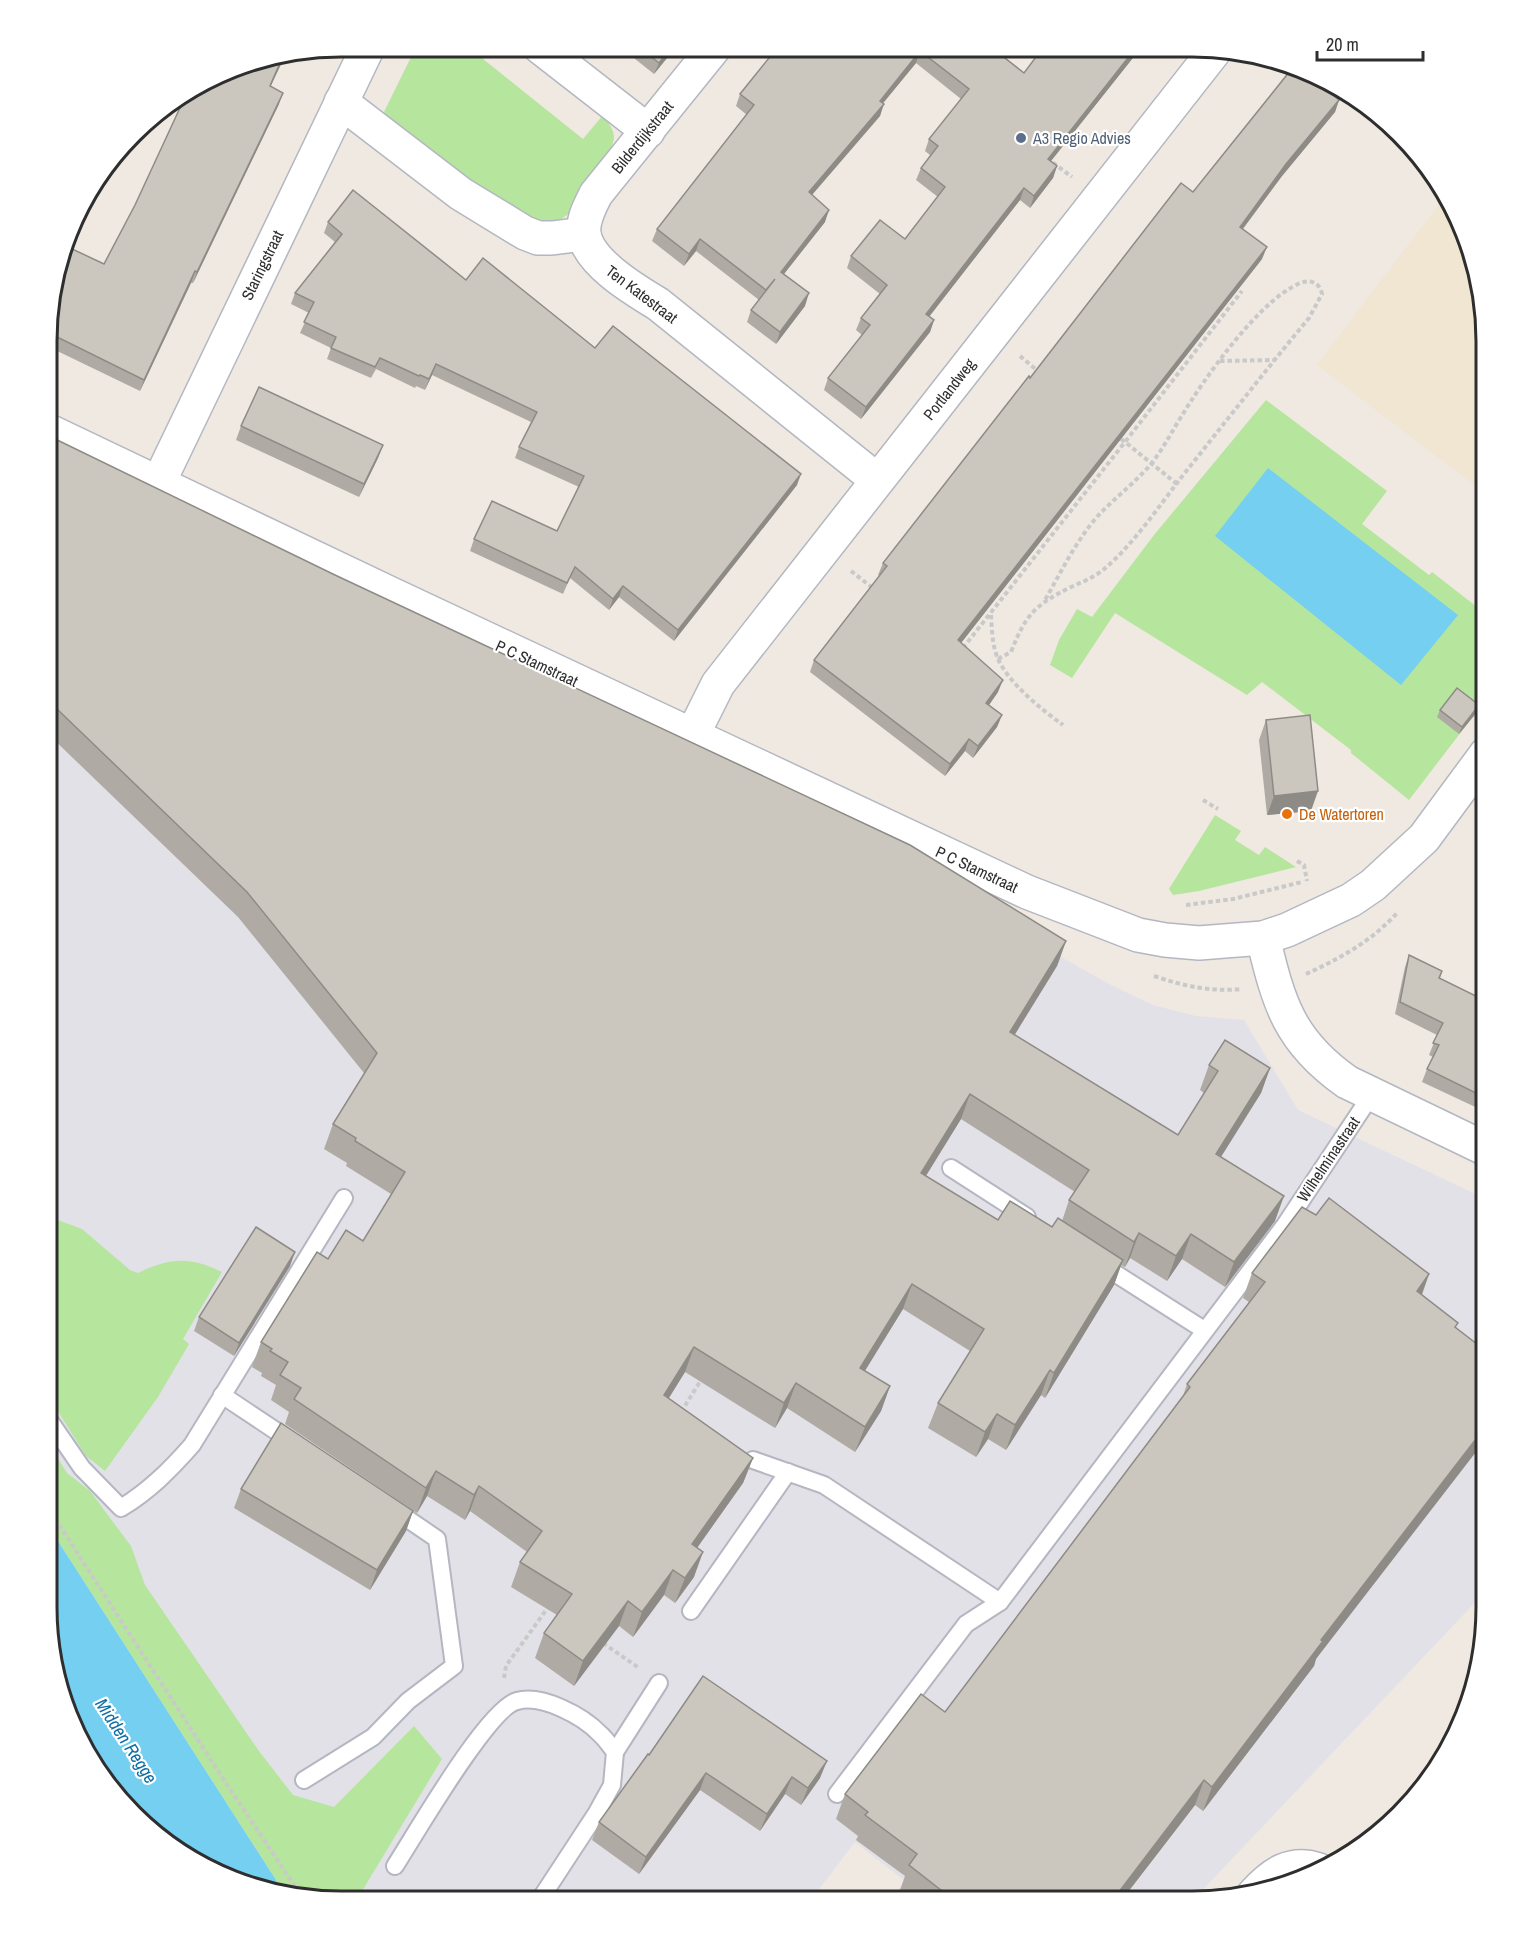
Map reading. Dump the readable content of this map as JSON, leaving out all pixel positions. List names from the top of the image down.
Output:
{
  "streets": {
    "street": [
      "Bilderdijkstraat",
      "Staringstraat",
      "Ten Katestraat",
      "Portlandweg",
      "P C Stamstraat"
    ],
    "lane": ["Wilhelminastraat"]
  },
  "crossings": [
    ["Bilderdijkstraat", "Ten Katestraat"],
    ["Staringstraat", "P C Stamstraat"],
    ["Ten Katestraat", "Portlandweg"],
    ["Portlandweg", "P C Stamstraat"]
  ],
  "water": ["Midden Regge"],
  "places": ["A3 Regio Advies", "De Watertoren"],
  "scale_bar": "20 m"
}
